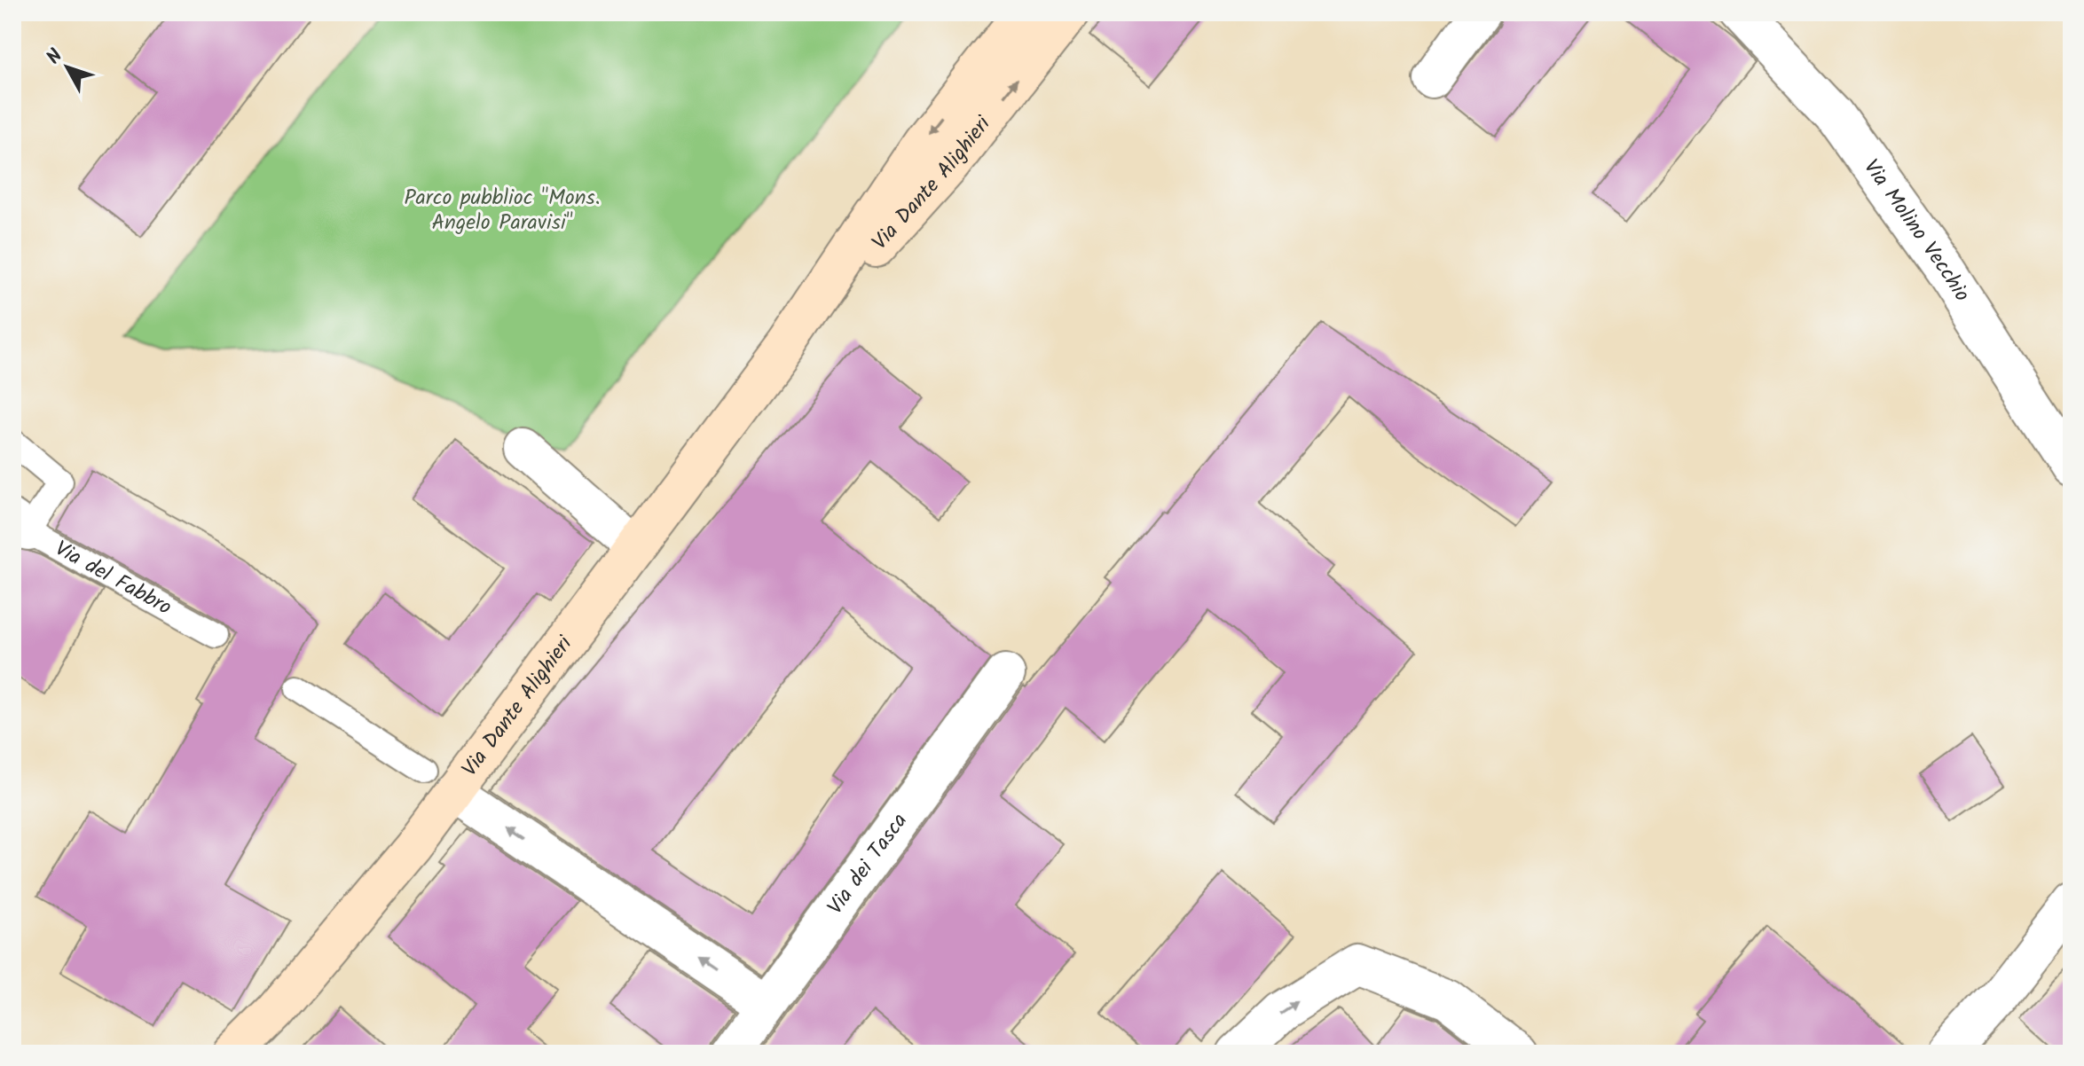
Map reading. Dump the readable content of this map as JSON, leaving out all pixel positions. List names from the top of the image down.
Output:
{
  "streets": {
    "main road": ["Via Dante Alighieri"],
    "street": ["Via Molino Vecchio", "Via dei Tasca"],
    "lane": ["Via del Fabbro"]
  },
  "parks": ["Parco pubblioc \"Mons. Angelo Paravisi\""],
  "north": "top left"
}
